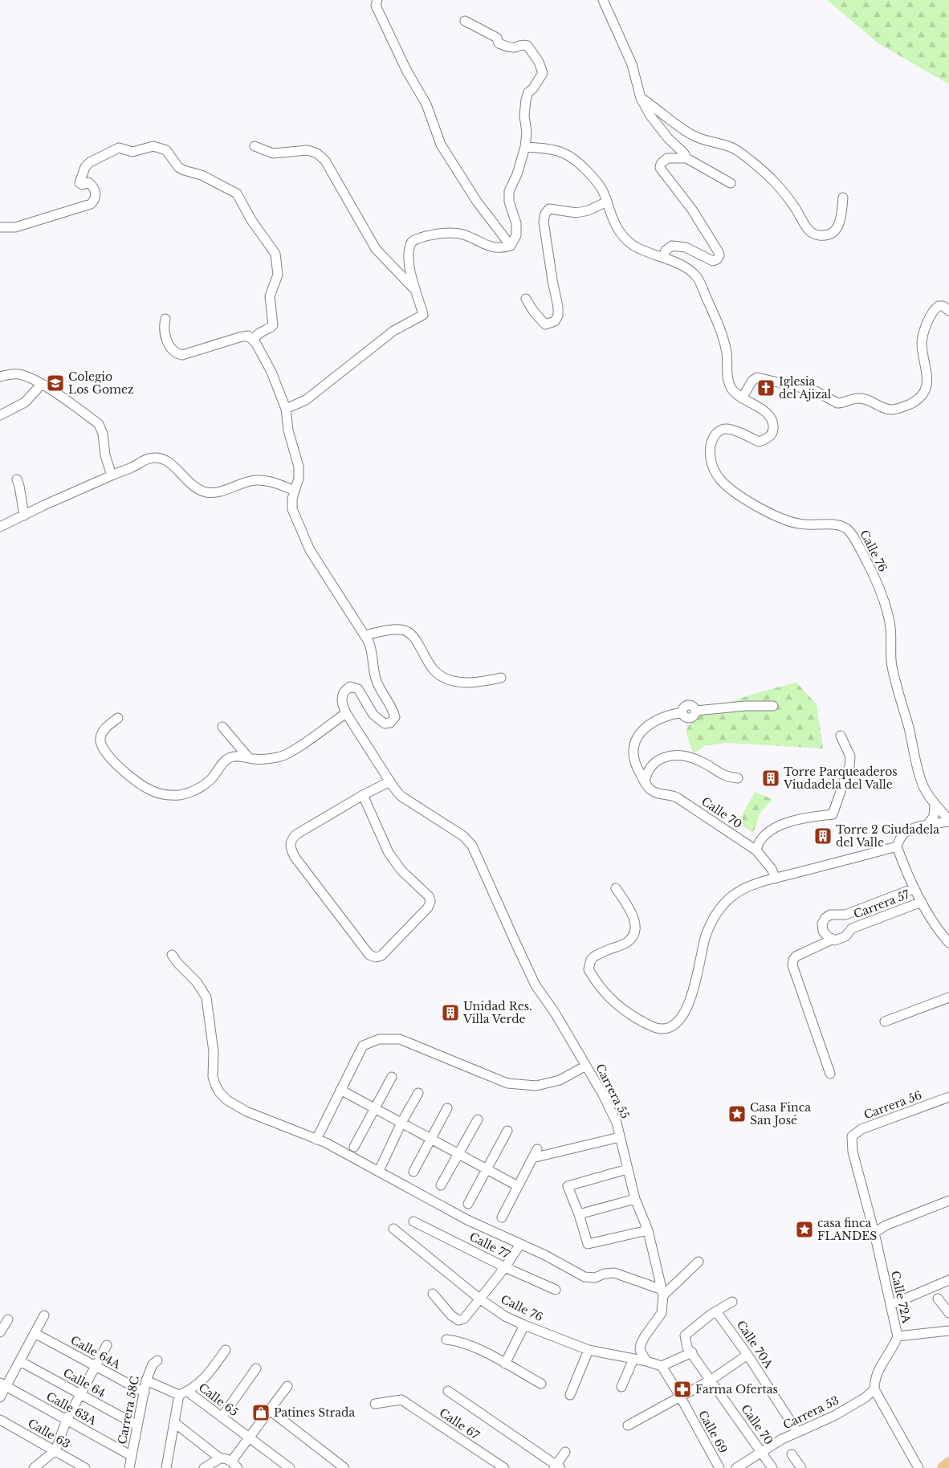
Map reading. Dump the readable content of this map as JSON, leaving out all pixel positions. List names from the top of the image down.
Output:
{
  "streets": {
    "street": [
      "Calle 76",
      "Calle 70",
      "Carrera 57",
      "Carrera 55",
      "Carrera 56",
      "Calle 77",
      "Calle 72A",
      "Calle 70A",
      "Calle 64A",
      "Calle 64",
      "Calle 65",
      "Calle 63A",
      "Carrera 58C",
      "Carrera 53",
      "Calle 67",
      "Calle 69",
      "Calle 63"
    ]
  },
  "crossings": [
    ["Calle 76", "Carrera 55"],
    ["Calle 76", "Calle 69"],
    ["Calle 70", "Calle 70A"],
    ["Calle 70", "Carrera 53"],
    ["Carrera 56", "Calle 72A"],
    ["Calle 72A", "Carrera 53"],
    ["Calle 70A", "Carrera 53"],
    ["Calle 64A", "Carrera 58C"],
    ["Calle 64", "Carrera 58C"],
    ["Calle 65", "Carrera 58C"],
    ["Calle 63A", "Carrera 58C"]
  ],
  "places": {
    "school or university": ["Colegio Los Gomez"],
    "church": ["Iglesia del Ajizal"],
    "building": ["Torre Parqueaderos Viudadela del Valle", "Torre 2 Ciudadela del Valle", "Unidad Res. Villa Verde"],
    "place": ["Casa Finca San José", "casa finca FLANDES"],
    "pharmacy": ["Farma Ofertas"],
    "shop": ["Patines Strada"]
  }
}
